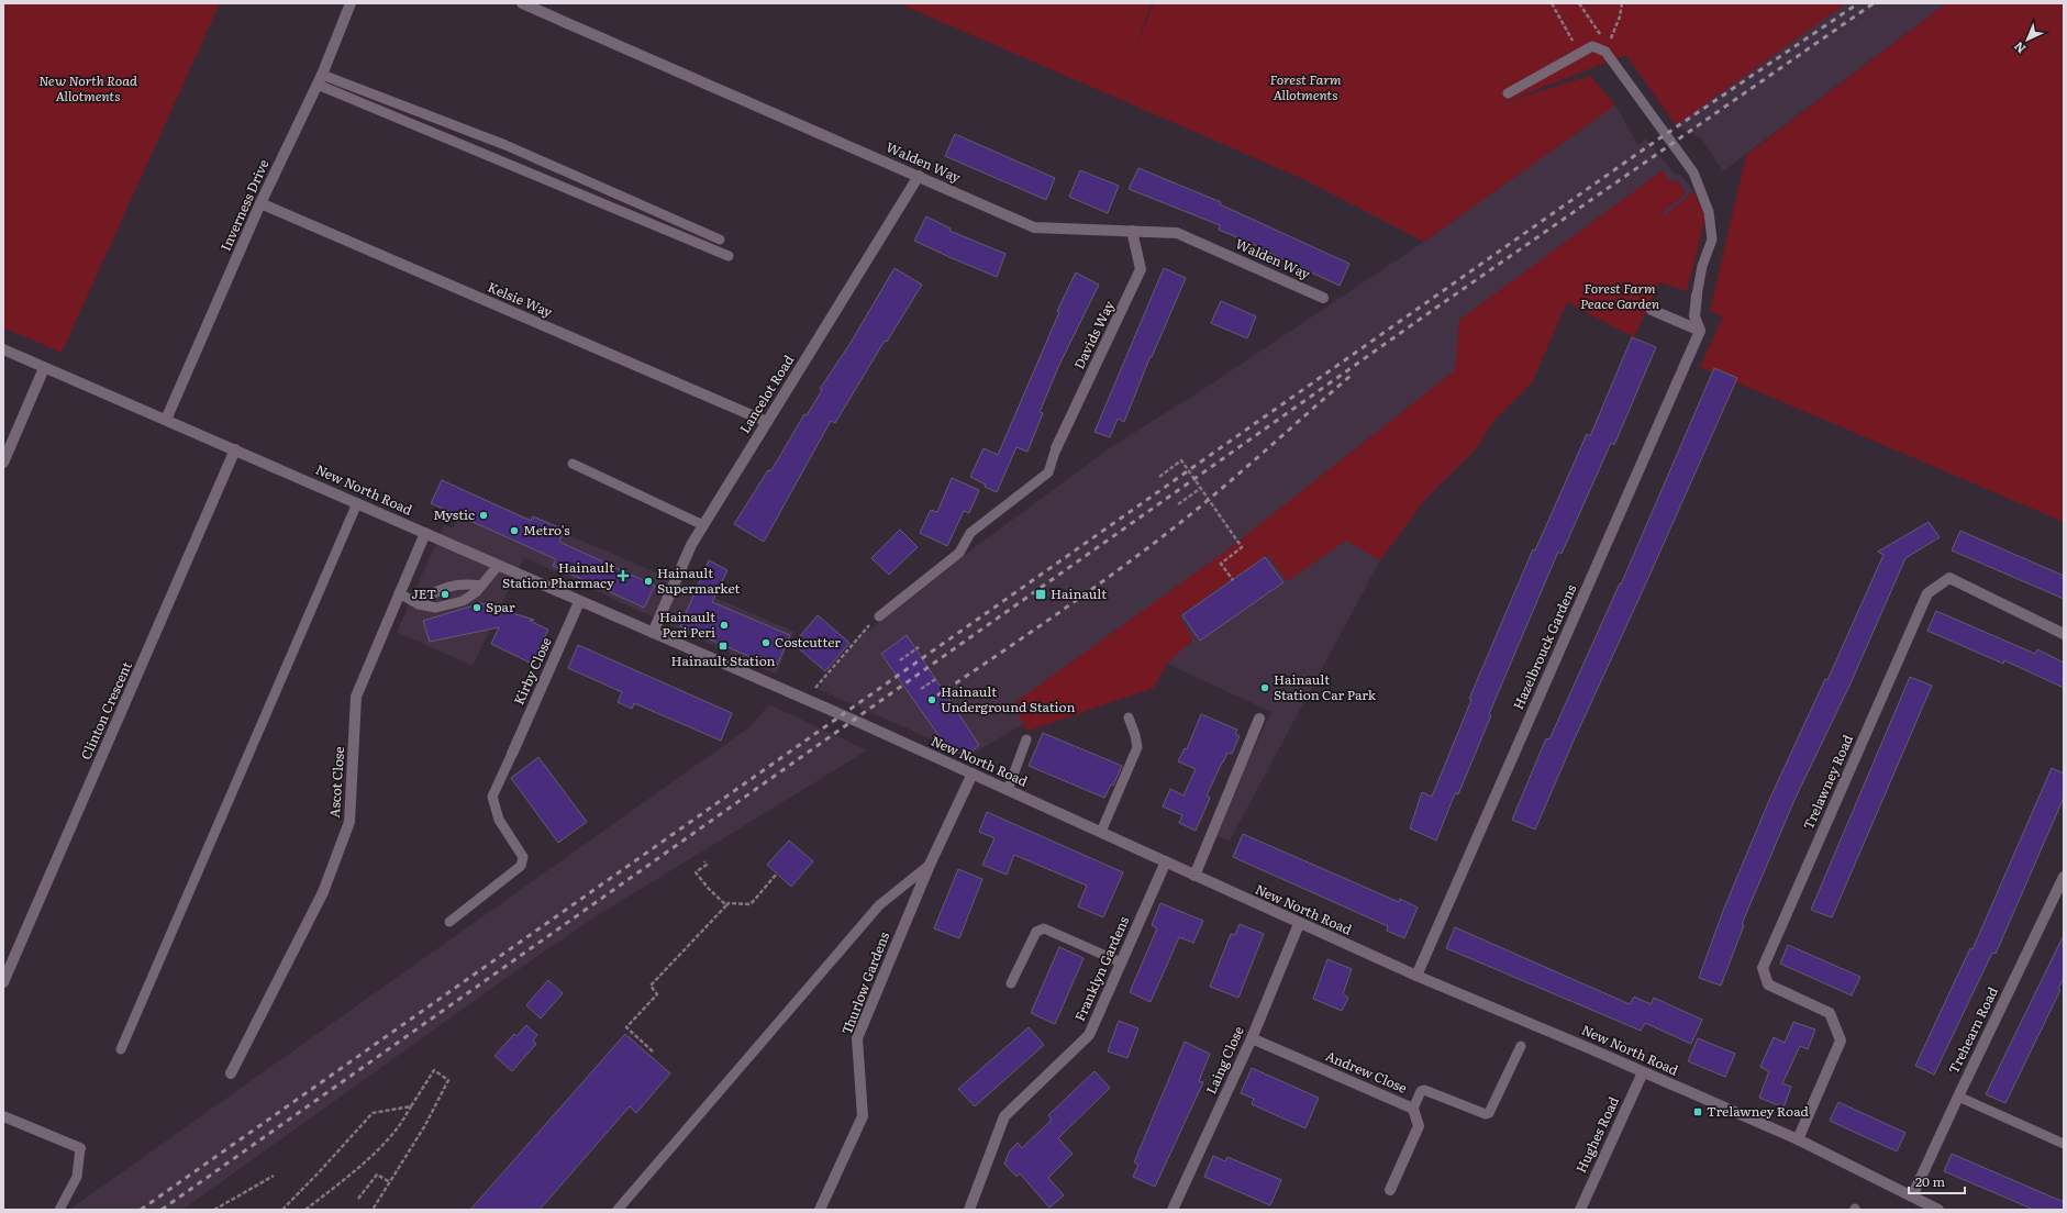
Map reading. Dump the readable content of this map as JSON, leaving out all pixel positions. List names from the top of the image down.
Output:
{
  "streets": {
    "street": [
      "Walden Way",
      "Inverness Drive",
      "Kelsie Way",
      "Davids Way",
      "Lancelot Road",
      "New North Road",
      "Hazelbrouck Gardens",
      "Kirby Close",
      "Clinton Crescent",
      "Ascot Close",
      "Trelawney Road",
      "Franklyn Gardens",
      "Thurlow Gardens",
      "Trehearn Road",
      "Laing Close",
      "Andrew Close",
      "Hughes Road"
    ]
  },
  "crossings": [
    ["Walden Way", "Davids Way"],
    ["Walden Way", "Lancelot Road"],
    ["Inverness Drive", "Kelsie Way"],
    ["Inverness Drive", "New North Road"],
    ["Kelsie Way", "Lancelot Road"],
    ["Lancelot Road", "New North Road"],
    ["New North Road", "Hazelbrouck Gardens"],
    ["New North Road", "Kirby Close"],
    ["New North Road", "Clinton Crescent"],
    ["New North Road", "Ascot Close"],
    ["New North Road", "Trelawney Road"],
    ["New North Road", "Franklyn Gardens"],
    ["New North Road", "Thurlow Gardens"],
    ["New North Road", "Trehearn Road"],
    ["New North Road", "Laing Close"],
    ["New North Road", "Hughes Road"],
    ["Laing Close", "Andrew Close"]
  ],
  "parks": ["Forest Farm Allotments", "New North Road Allotments", "Forest Farm Peace Garden"],
  "places": {
    "other": [
      "Mystic",
      "Metro's",
      "Hainault Supermarket",
      "JET",
      "Spar",
      "Hainault Peri Peri",
      "Costcutter",
      "Hainault Station Car Park",
      "Hainault Underground Station"
    ],
    "health": ["Hainault Station Pharmacy"],
    "transit": ["Hainault", "Hainault Station", "Trelawney Road"]
  },
  "scale_bar": "20 m",
  "north": "bottom left"
}
